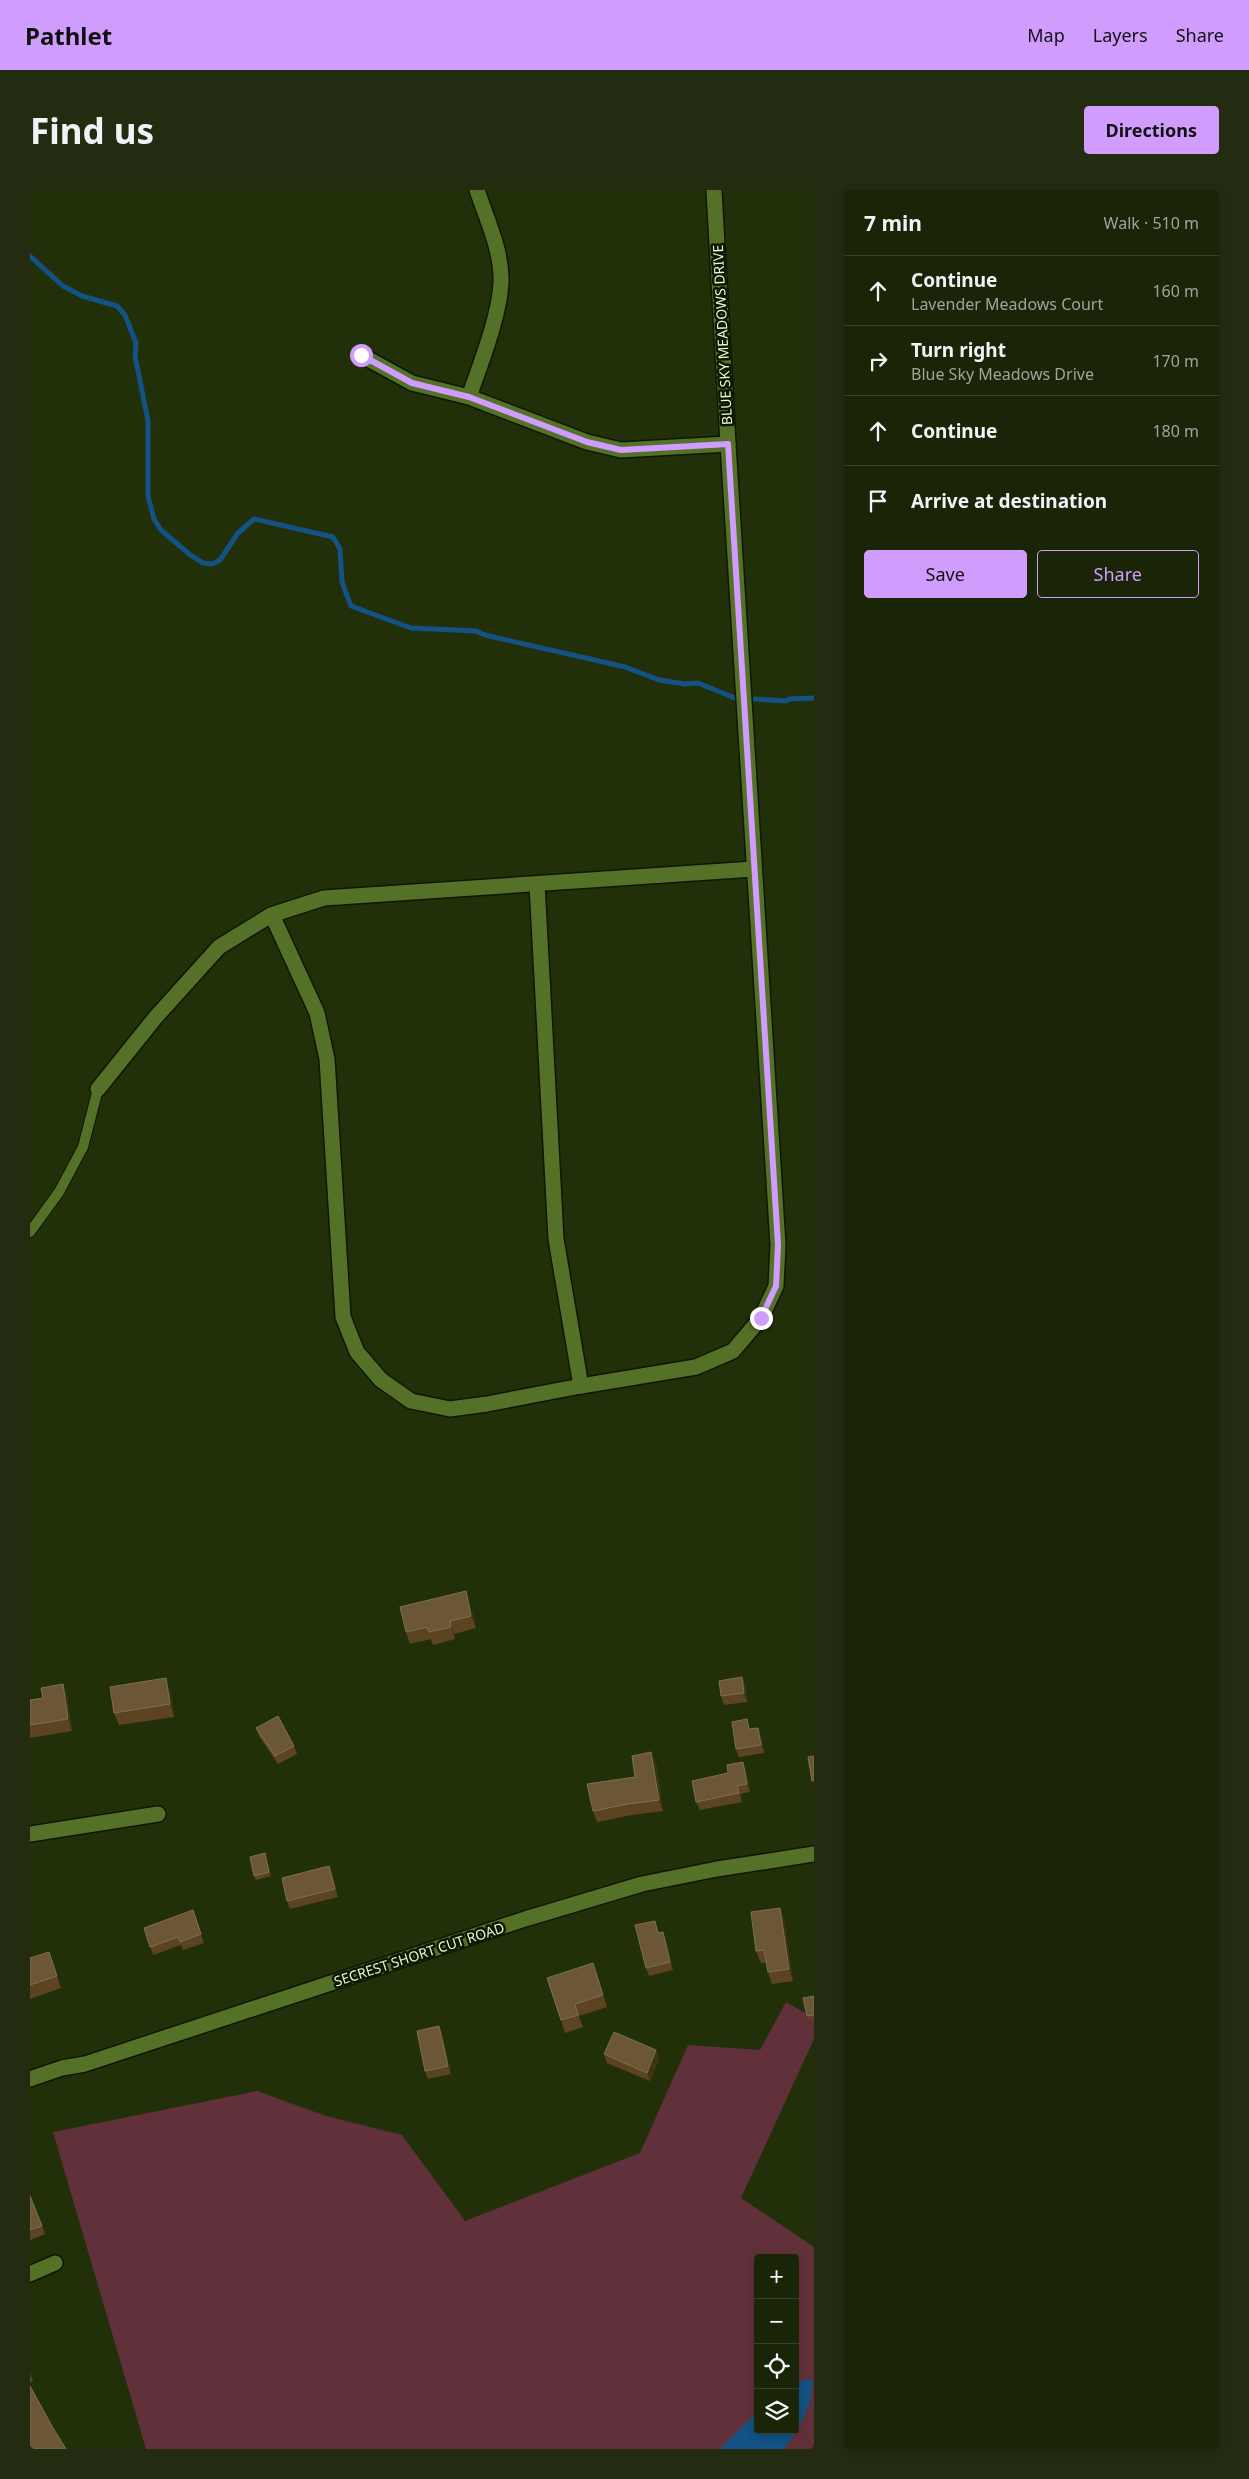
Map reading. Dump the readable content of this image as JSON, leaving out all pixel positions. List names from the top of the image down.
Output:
{
  "streets": {
    "street": ["BLUE SKY MEADOWS DRIVE", "SECREST SHORT CUT ROAD"]
  },
  "page": {
    "header": "Pathlet",
    "nav": ["Map", "Layers", "Share"],
    "buttons": [
      "Directions",
      ["Save", "Share"]
    ],
    "title": "Find us",
    "heading": ["7 min", "Walk · 510 m"],
    "list": [
      ["Continue", "Lavender Meadows Court", "160 m"],
      ["Turn right", "Blue Sky Meadows Drive", "170 m"],
      ["Continue", "180 m"],
      "Arrive at destination"
    ],
    "map_buttons": ["+", "−"]
  }
}
